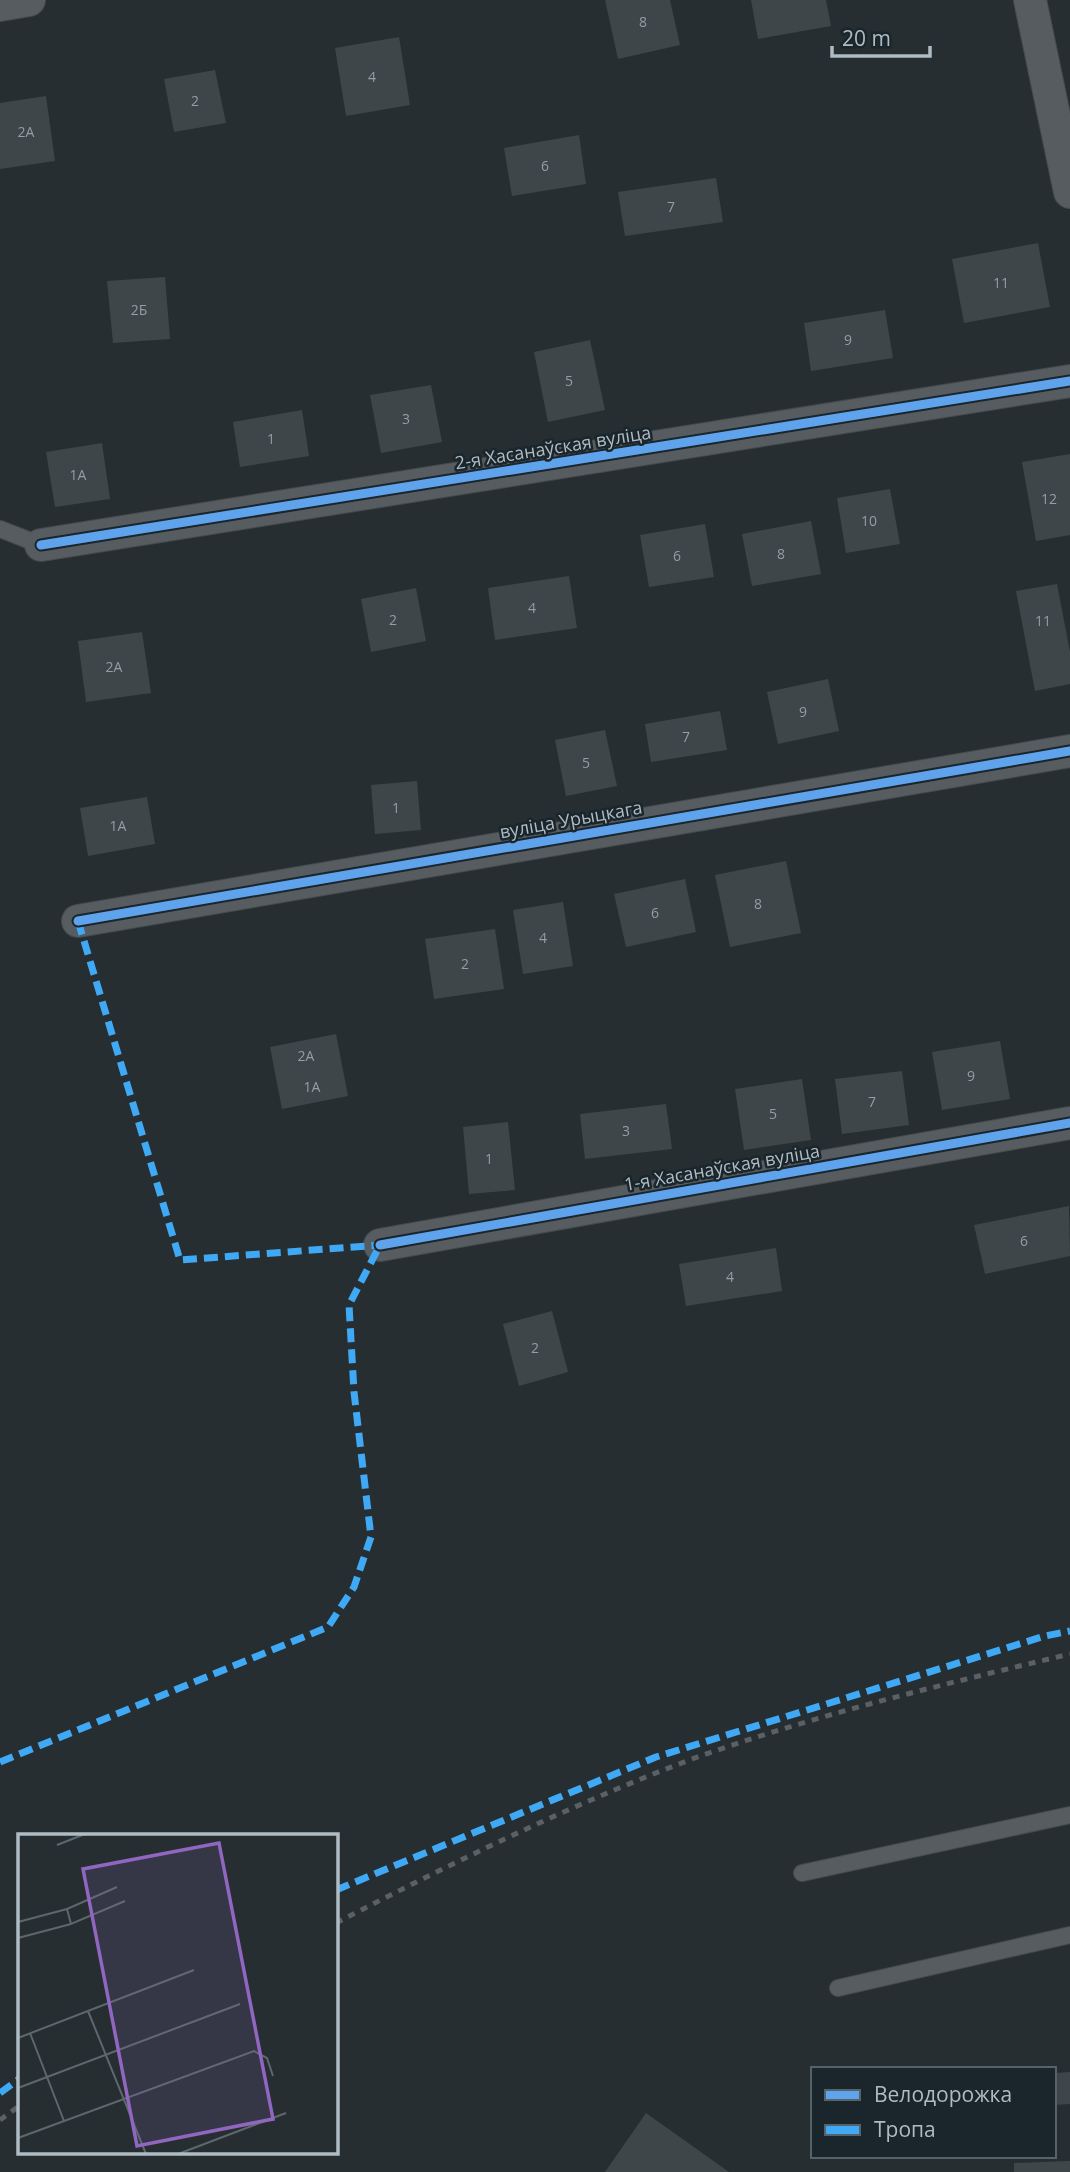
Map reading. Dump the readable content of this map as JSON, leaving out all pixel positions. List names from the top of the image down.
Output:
{
  "streets": {
    "street": ["2-я Хасанаўская вуліца", "вуліца Урыцкага", "1-я Хасанаўская вуліца"]
  },
  "house_numbers": [
    "8",
    "4",
    "2",
    "2А",
    "6",
    "7",
    "11",
    "2Б",
    "9",
    "5",
    "3",
    "1",
    "1А",
    "12",
    "10",
    "8",
    "6",
    "4",
    "2",
    "11",
    "2А",
    "9",
    "7",
    "5",
    "1",
    "1А",
    "8",
    "6",
    "4",
    "2",
    "2А",
    "9",
    "1А",
    "7",
    "5",
    "3",
    "1",
    "6",
    "4",
    "2"
  ],
  "legend": ["Велодорожка", "Тропа"],
  "scale_bar": "20 m"
}
